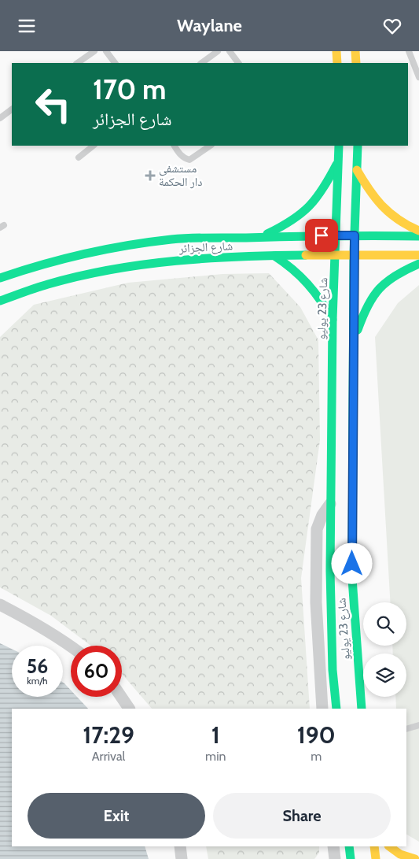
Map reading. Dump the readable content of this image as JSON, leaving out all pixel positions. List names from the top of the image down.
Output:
{
  "streets": {
    "main road": ["شارع الجزائر", "شارع 23 يوليو"]
  },
  "crossings": [
    ["شارع الجزائر", "شارع 23 يوليو"]
  ],
  "places": {
    "health": ["مستشفى دار الحكمة"]
  },
  "page": {
    "header": "Waylane",
    "turn": ["170 m", "شارع الجزائر"],
    "speed": "56 km/h",
    "limit": "60",
    "eta": [
      "17:29",
      "Arrival",
      "1",
      "min",
      "190",
      "m"
    ],
    "buttons": ["Exit", "Share"]
  }
}
